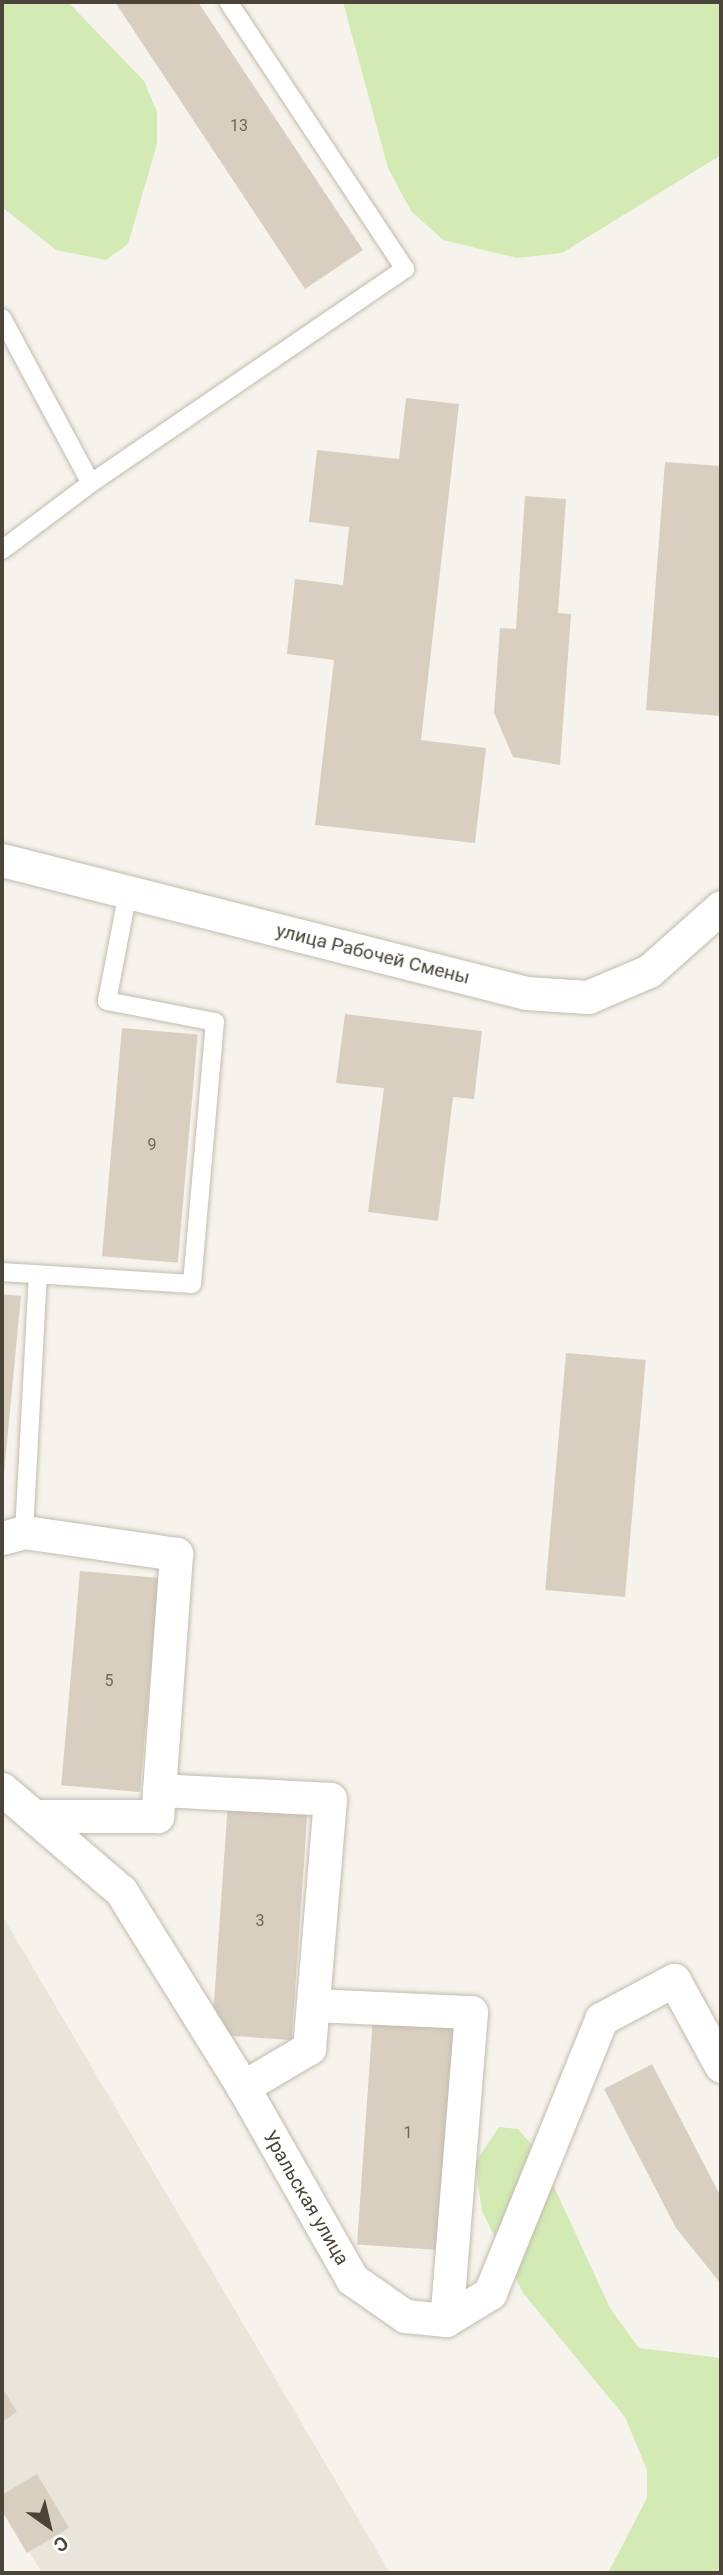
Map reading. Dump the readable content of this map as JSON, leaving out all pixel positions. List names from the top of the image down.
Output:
{
  "streets": {
    "street": ["улица Рабочей Смены", "Уральская улица"]
  },
  "house_numbers": [
    "13",
    "9",
    "5",
    "3",
    "1"
  ],
  "north": "bottom right"
}
